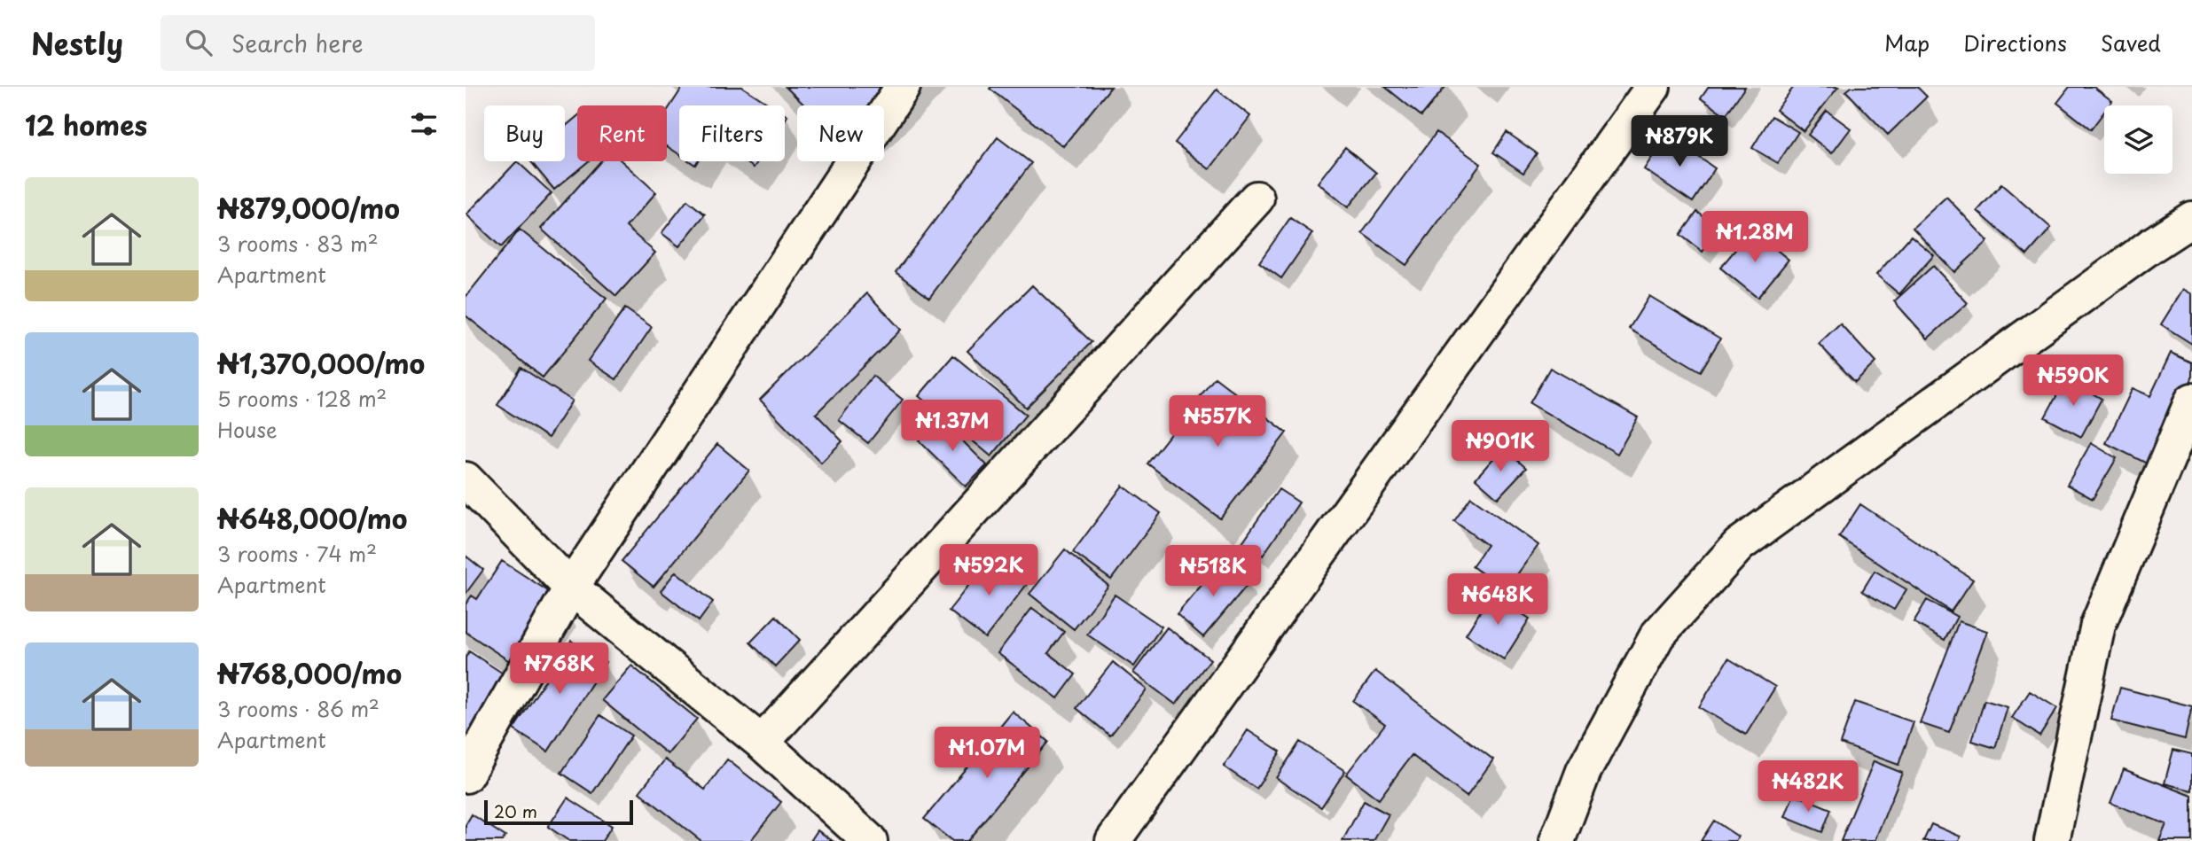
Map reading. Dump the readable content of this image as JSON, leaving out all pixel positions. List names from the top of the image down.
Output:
{
  "scale_bar": "20 m",
  "page": {
    "header": "Nestly",
    "search": "Search here",
    "nav": ["Map", "Directions", "Saved"],
    "heading": "12 homes",
    "chip": [
      "Buy",
      "Rent",
      "Filters",
      "New"
    ],
    "price": [
      "₦879K",
      "₦1.28M",
      "₦590K",
      "₦557K",
      "₦1.37M",
      "₦901K",
      "₦592K",
      "₦518K",
      "₦648K",
      "₦768K",
      "₦1.07M",
      "₦482K"
    ],
    "list": [
      {
        "name": "₦879,000/mo",
        "note": "3 rooms · 83 m² · Apartment"
      },
      {
        "name": "₦1,370,000/mo",
        "note": "5 rooms · 128 m² · House"
      },
      {
        "name": "₦648,000/mo",
        "note": "3 rooms · 74 m² · Apartment"
      },
      {
        "name": "₦768,000/mo",
        "note": "3 rooms · 86 m² · Apartment"
      }
    ],
    "scale": "20 m"
  }
}
